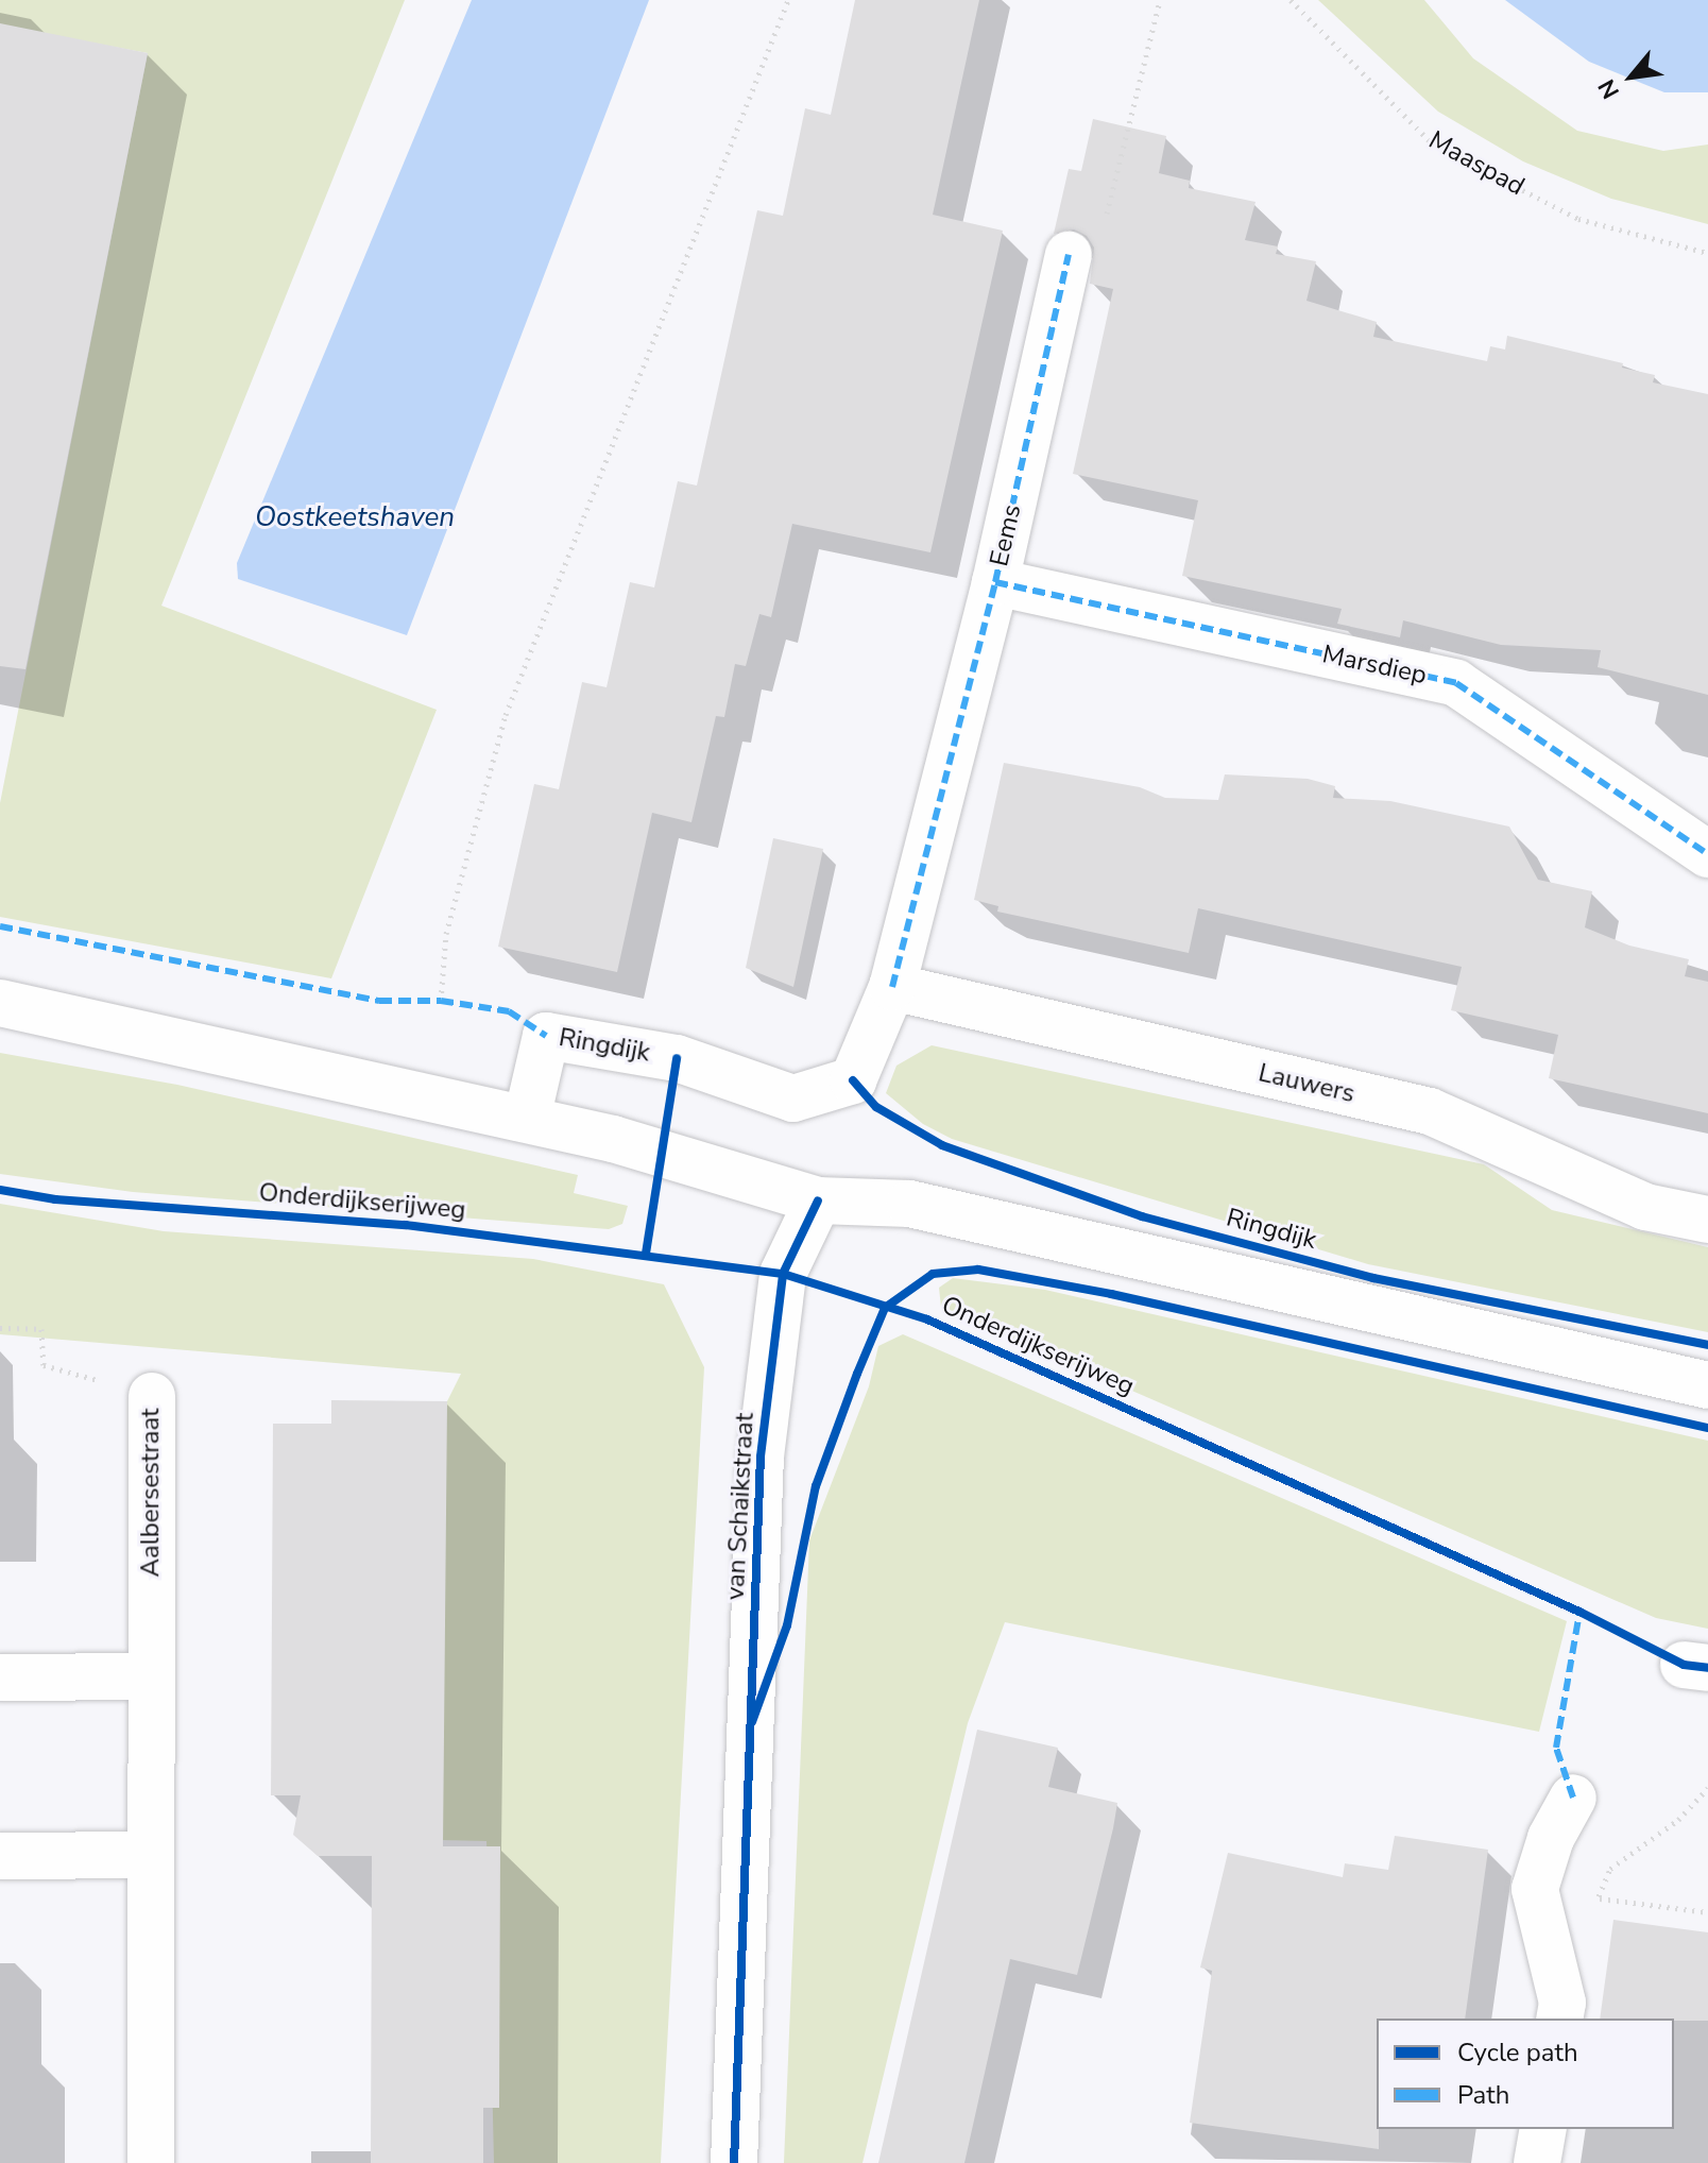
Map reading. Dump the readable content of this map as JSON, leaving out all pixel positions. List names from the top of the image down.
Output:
{
  "streets": {
    "street": [
      "Eems",
      "Marsdiep",
      "Ringdijk",
      "Lauwers",
      "Aalbersestraat",
      "van Schaikstraat"
    ],
    "path": ["Maaspad"],
    "cycle path": ["Onderdijkserijweg"]
  },
  "crossings": [
    ["Eems", "Marsdiep"],
    ["Eems", "Ringdijk"],
    ["Eems", "Lauwers"]
  ],
  "water": ["Oostkeetshaven"],
  "legend": ["Cycle path", "Path"],
  "north": "bottom left"
}
